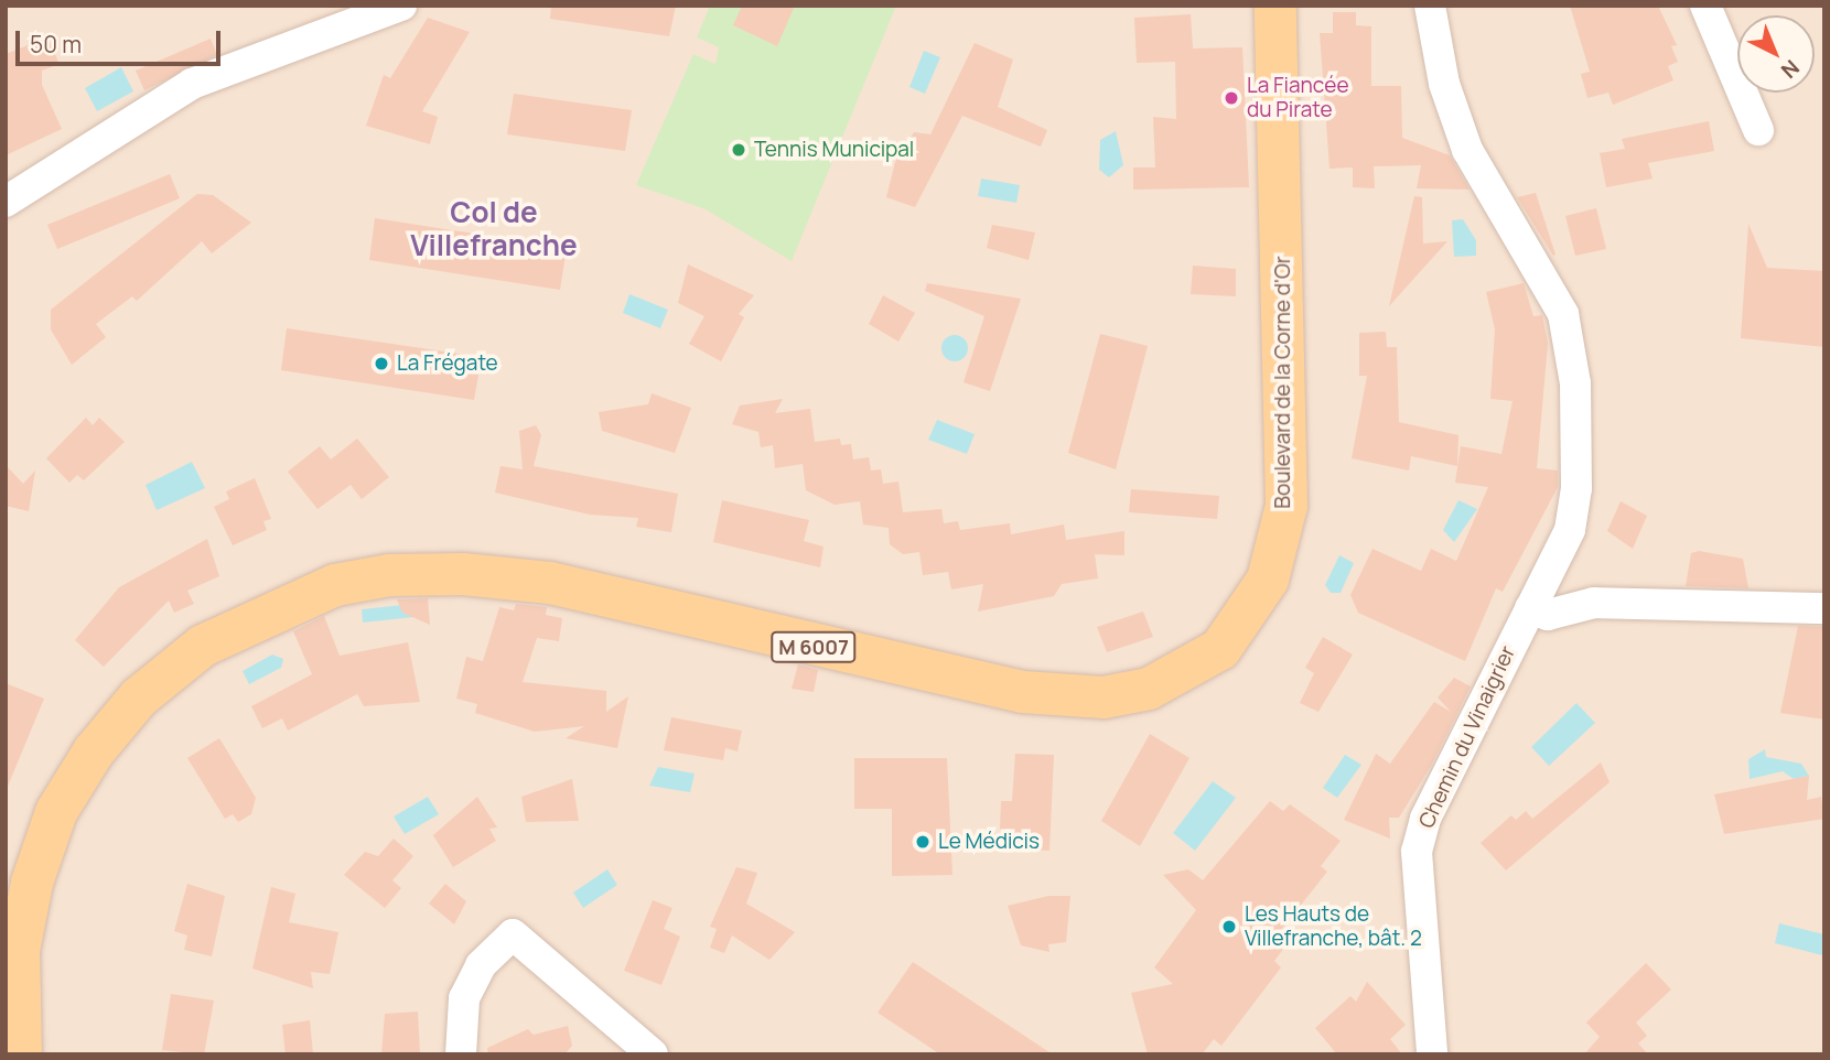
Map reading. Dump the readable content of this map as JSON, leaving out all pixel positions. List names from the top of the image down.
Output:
{
  "streets": {
    "main road": ["Boulevard de la Corne d'Or", "M 6007"],
    "street": ["Chemin du Vinaigrier"]
  },
  "districts": ["Col de Villefranche"],
  "places": [
    "La Fiancée du Pirate",
    "Tennis Municipal",
    "La Frégate",
    "Le Médicis",
    "Les Hauts de Villefranche, bât. 2"
  ],
  "scale_bar": "50 m",
  "north": "bottom right"
}
